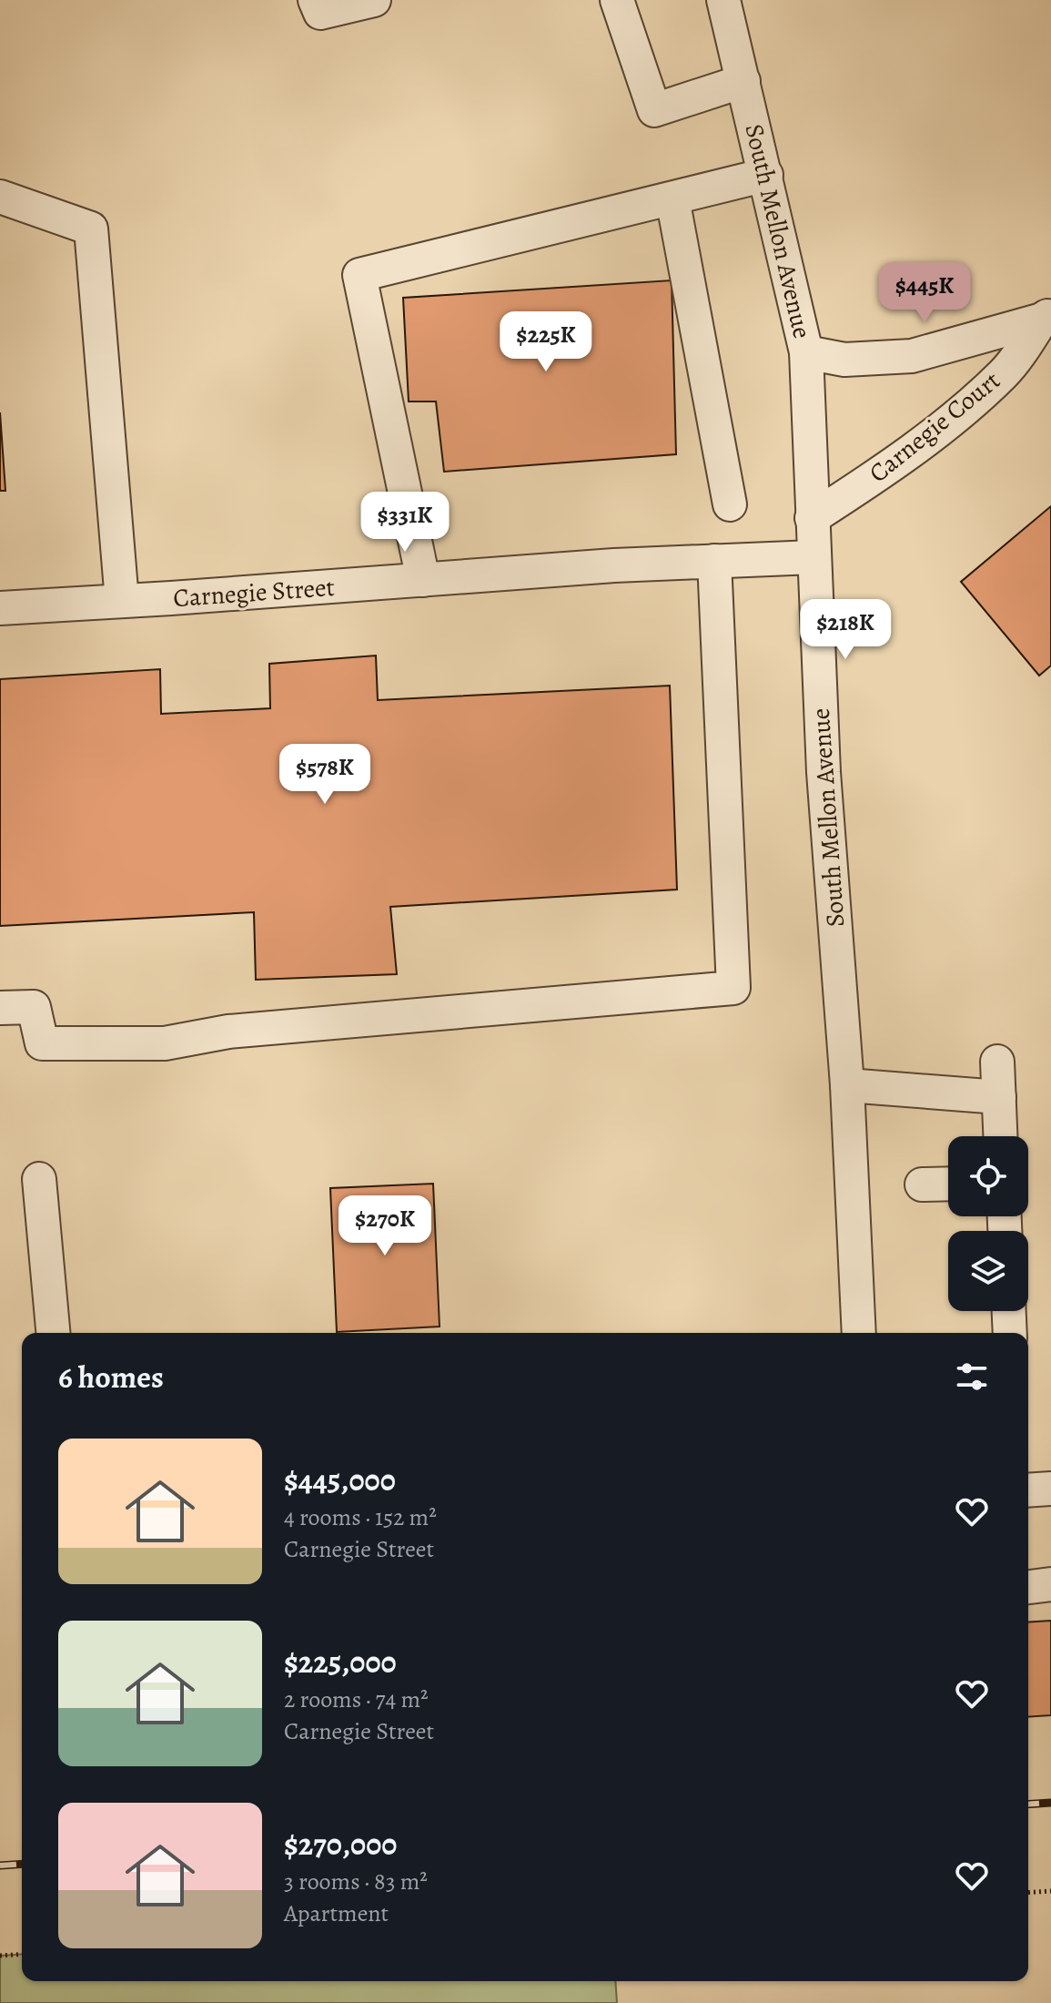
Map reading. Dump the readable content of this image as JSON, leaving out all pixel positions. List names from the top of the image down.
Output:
{
  "streets": {
    "street": ["South Mellon Avenue", "Carnegie Court", "Carnegie Street"]
  },
  "crossings": [
    ["South Mellon Avenue", "Carnegie Court"],
    ["South Mellon Avenue", "Carnegie Street"]
  ],
  "page": {
    "price": [
      "$445K",
      "$225K",
      "$331K",
      "$218K",
      "$578K",
      "$270K"
    ],
    "heading": "6 homes",
    "list": [
      {
        "name": "$445,000",
        "note": "4 rooms · 152 m² · Carnegie Street"
      },
      {
        "name": "$225,000",
        "note": "2 rooms · 74 m² · Carnegie Street"
      },
      {
        "name": "$270,000",
        "note": "3 rooms · 83 m² · Apartment"
      }
    ]
  }
}
